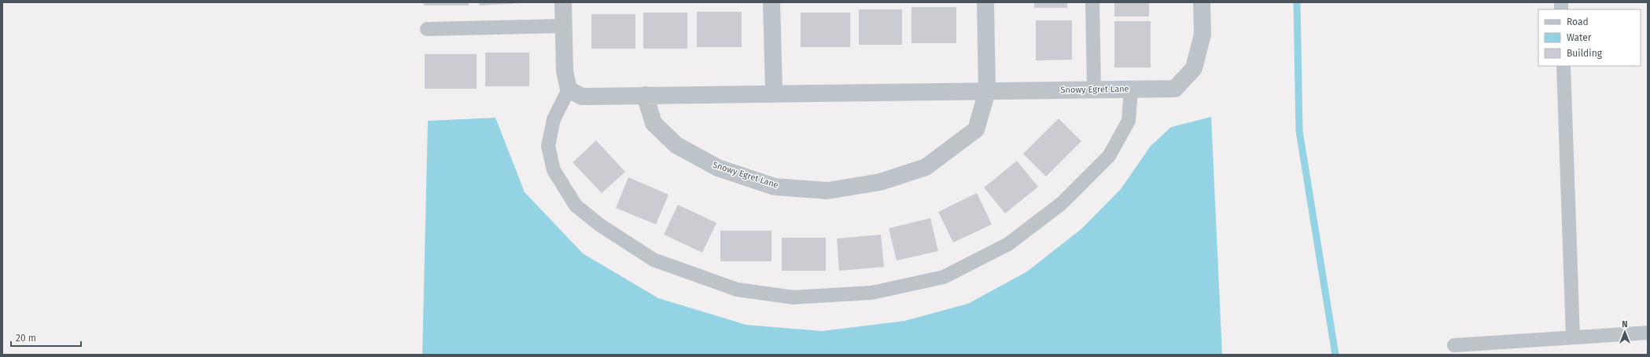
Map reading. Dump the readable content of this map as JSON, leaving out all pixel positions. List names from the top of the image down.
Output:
{
  "streets": {
    "street": ["Snowy Egret Lane"]
  },
  "legend": ["Road", "Water", "Building"],
  "scale_bar": "20 m",
  "north": "top"
}
